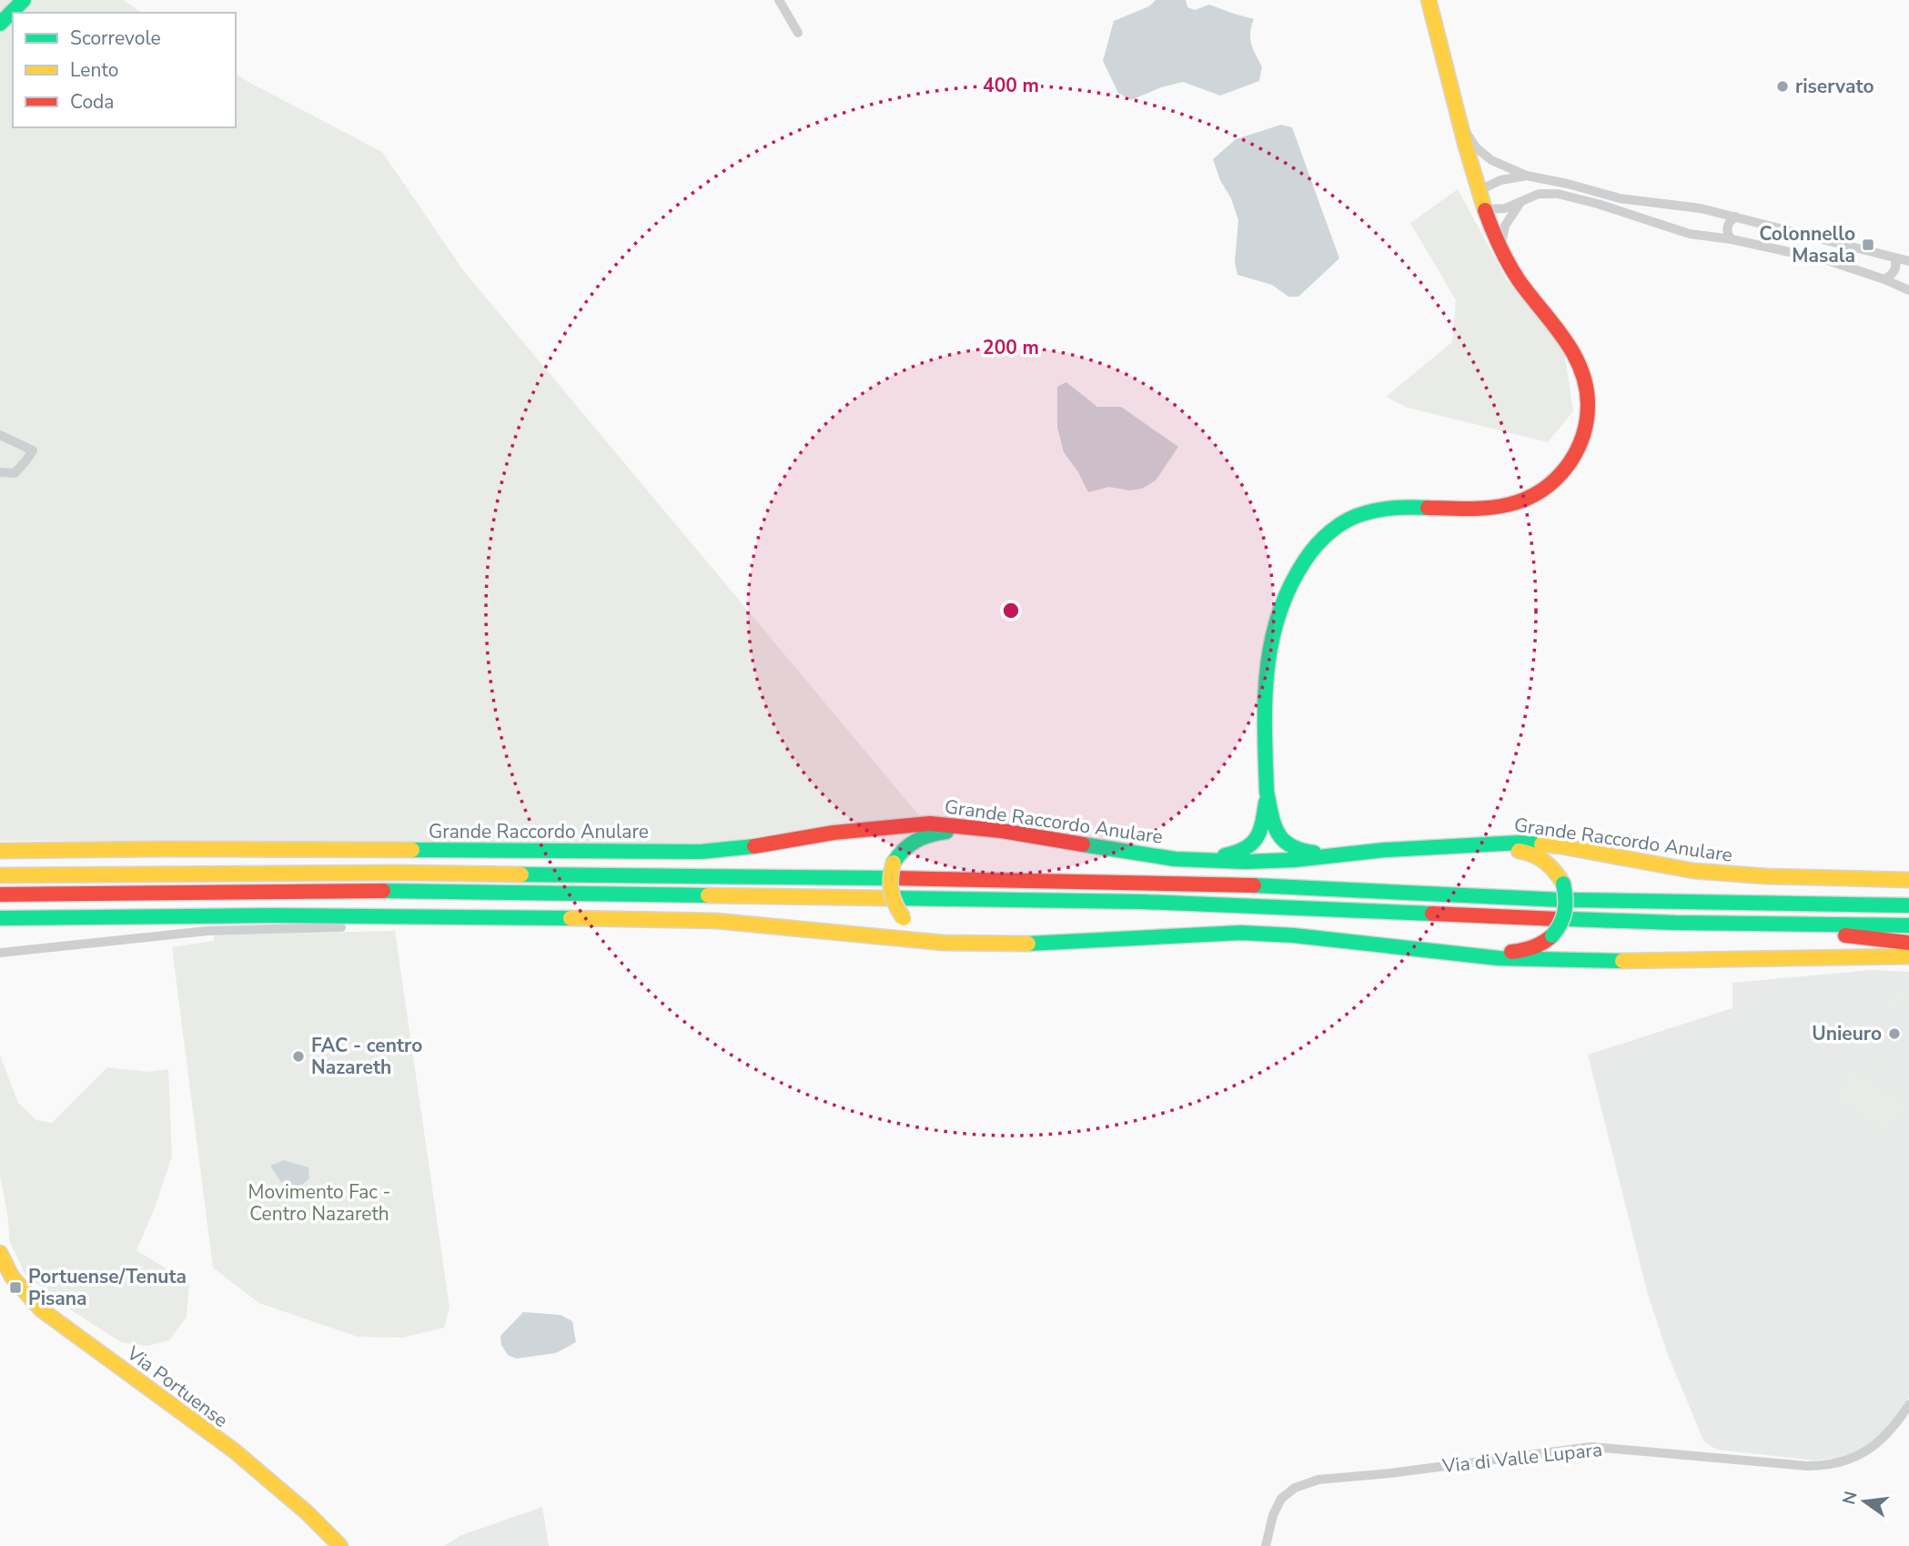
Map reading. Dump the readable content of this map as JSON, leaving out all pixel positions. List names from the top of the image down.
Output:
{
  "streets": {
    "main road": ["Grande Raccordo Anulare", "Via Portuense"],
    "street": ["Via di Valle Lupara"]
  },
  "parks": ["Movimento Fac - Centro Nazareth"],
  "places": {
    "other": ["riservato", "Unieuro", "FAC - centro Nazareth"],
    "transit": ["Colonnello Masala", "Portuense/Tenuta Pisana"]
  },
  "legend": ["Scorrevole", "Lento", "Coda"],
  "north": "left",
  "rings": ["400 m", "200 m"]
}
